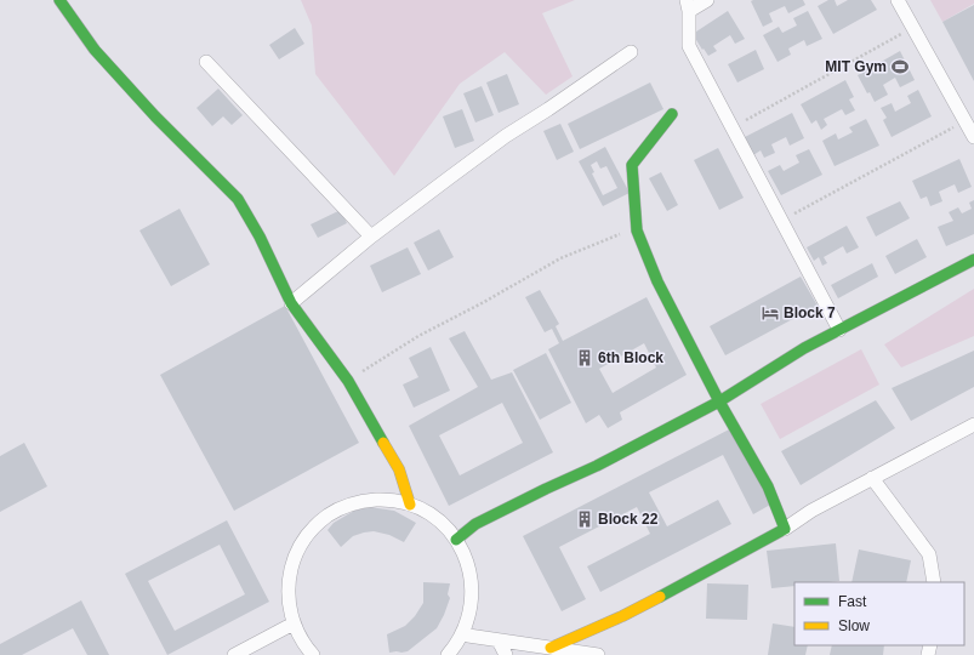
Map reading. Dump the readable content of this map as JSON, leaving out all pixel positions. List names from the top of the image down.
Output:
{
  "places": {
    "sports": ["MIT Gym"],
    "hotel": ["Block 7"],
    "building": ["6th Block", "Block 22"]
  },
  "legend": ["Fast", "Slow"]
}
